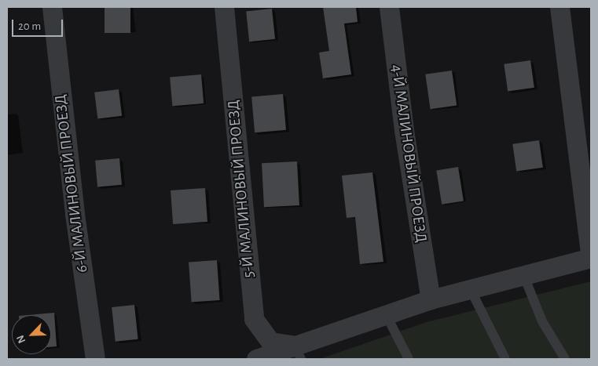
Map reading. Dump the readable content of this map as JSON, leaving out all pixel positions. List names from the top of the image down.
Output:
{
  "streets": {
    "street": ["4-Й МАЛИНОВЫЙ ПРОЕЗД", "6-Й МАЛИНОВЫЙ ПРОЕЗД", "5-Й МАЛИНОВЫЙ ПРОЕЗД"]
  },
  "scale_bar": "20 m",
  "north": "bottom left"
}
